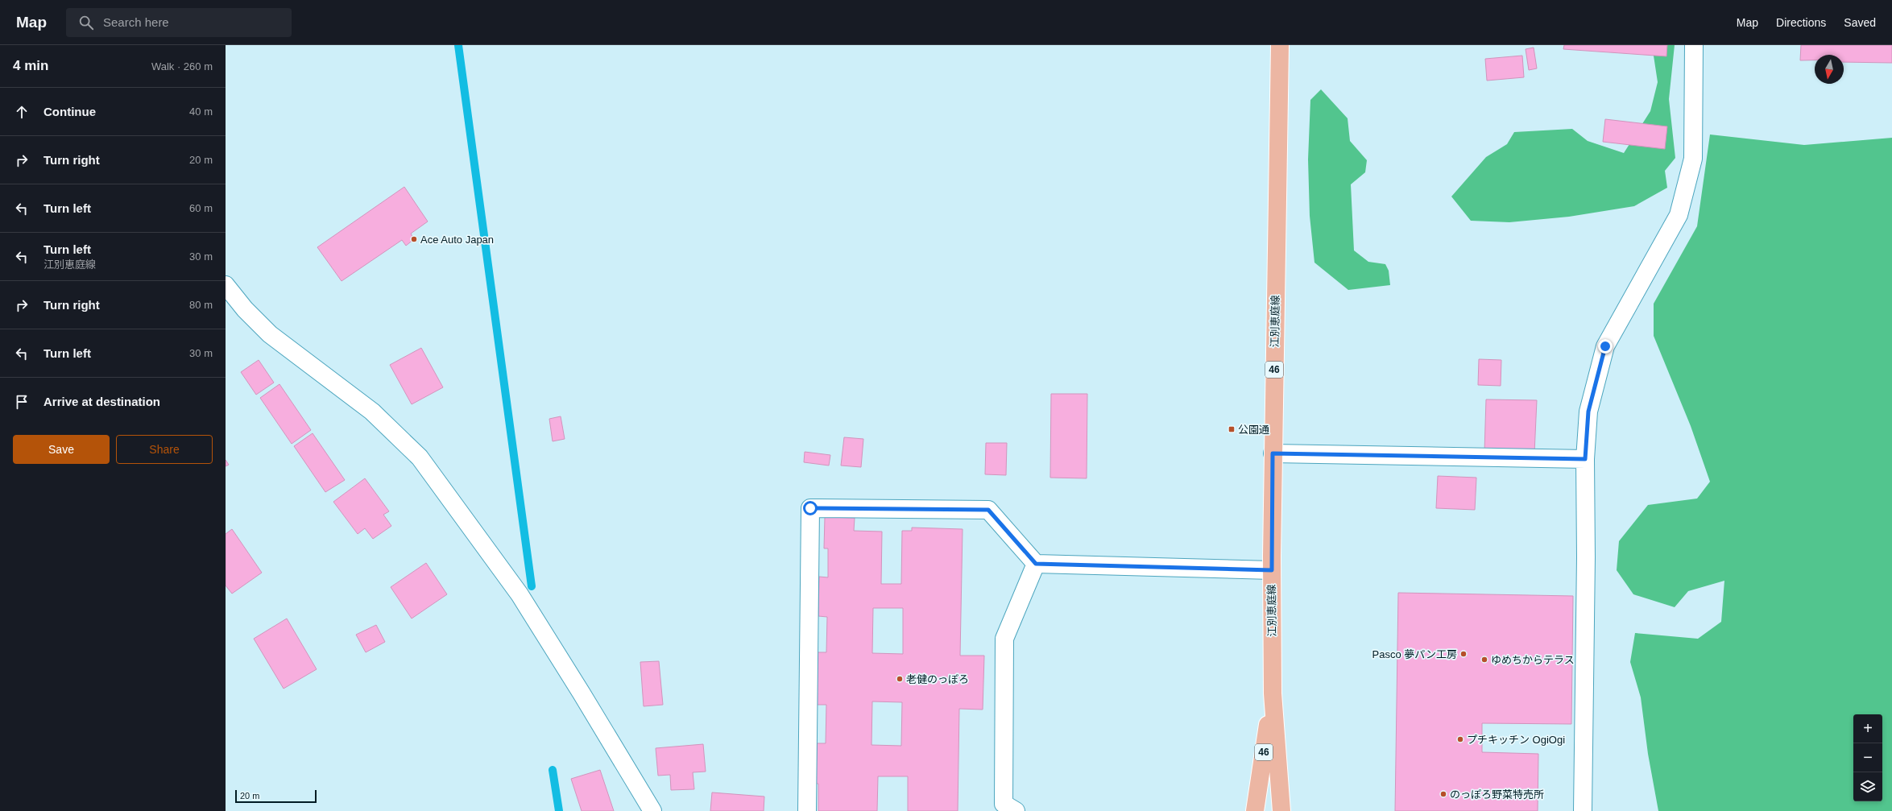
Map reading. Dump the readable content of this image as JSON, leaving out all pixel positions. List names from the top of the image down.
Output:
{
  "streets": {
    "main road": ["江別恵庭線", "46"]
  },
  "places": {
    "other": [
      "Ace Auto Japan",
      "Pasco 夢パン工房",
      "ゆめちからテラス",
      "老健のっぽろ",
      "プチキッチン OgiOgi",
      "のっぽろ野菜特売所"
    ],
    "transit": ["公園通"]
  },
  "scale_bar": "20 m",
  "north": "bottom",
  "page": {
    "header": "Map",
    "search": "Search here",
    "nav": ["Map", "Directions", "Saved"],
    "heading": ["4 min", "Walk · 260 m"],
    "list": [
      ["Continue", "40 m"],
      ["Turn right", "20 m"],
      ["Turn left", "60 m"],
      ["Turn left", "江別恵庭線", "30 m"],
      ["Turn right", "80 m"],
      ["Turn left", "30 m"],
      "Arrive at destination"
    ],
    "buttons": ["Save", "Share"],
    "map_buttons": ["+", "−"],
    "scale": "20 m"
  }
}
